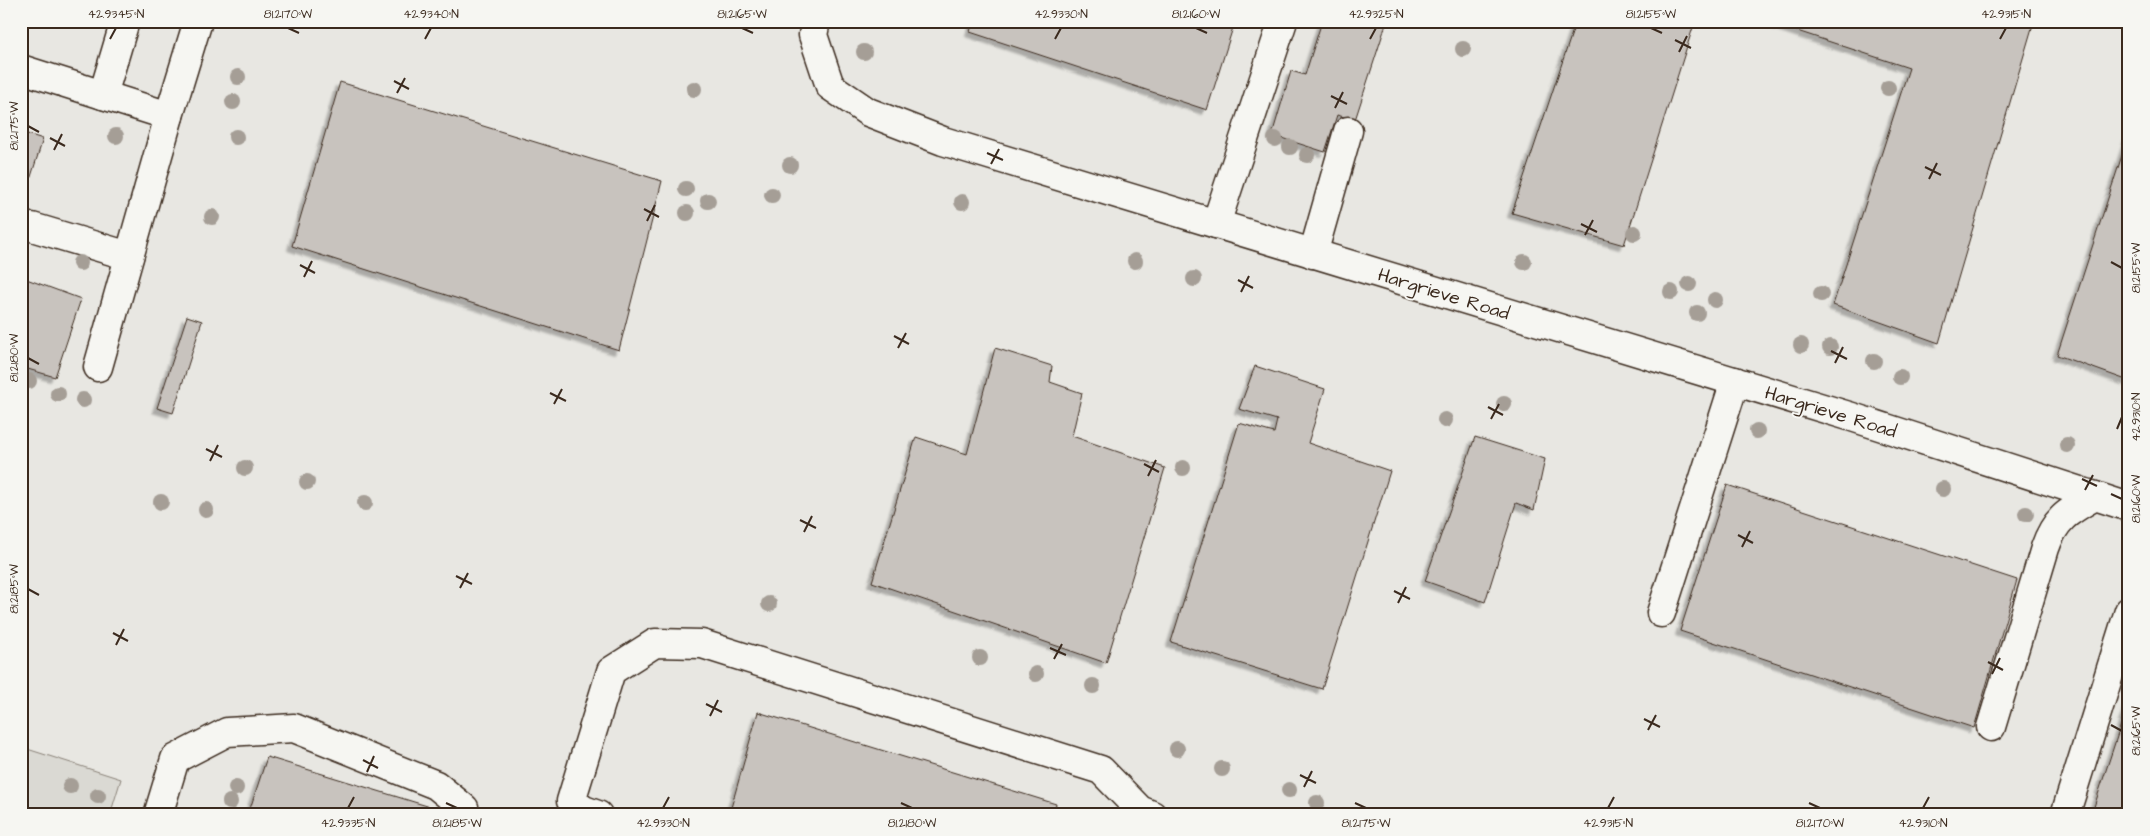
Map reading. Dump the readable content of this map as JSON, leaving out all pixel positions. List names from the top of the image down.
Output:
{
  "streets": {
    "street": ["Hargrieve Road"]
  },
  "coordinates": [
    "42.9345°N",
    "81.2170°W",
    "42.9340°N",
    "81.2165°W",
    "42.9330°N",
    "81.2160°W",
    "42.9325°N",
    "81.2155°W",
    "42.9315°N",
    "81.2175°W",
    "81.2180°W",
    "42.9310°N",
    "81.2185°W",
    "42.9335°N"
  ]
}
